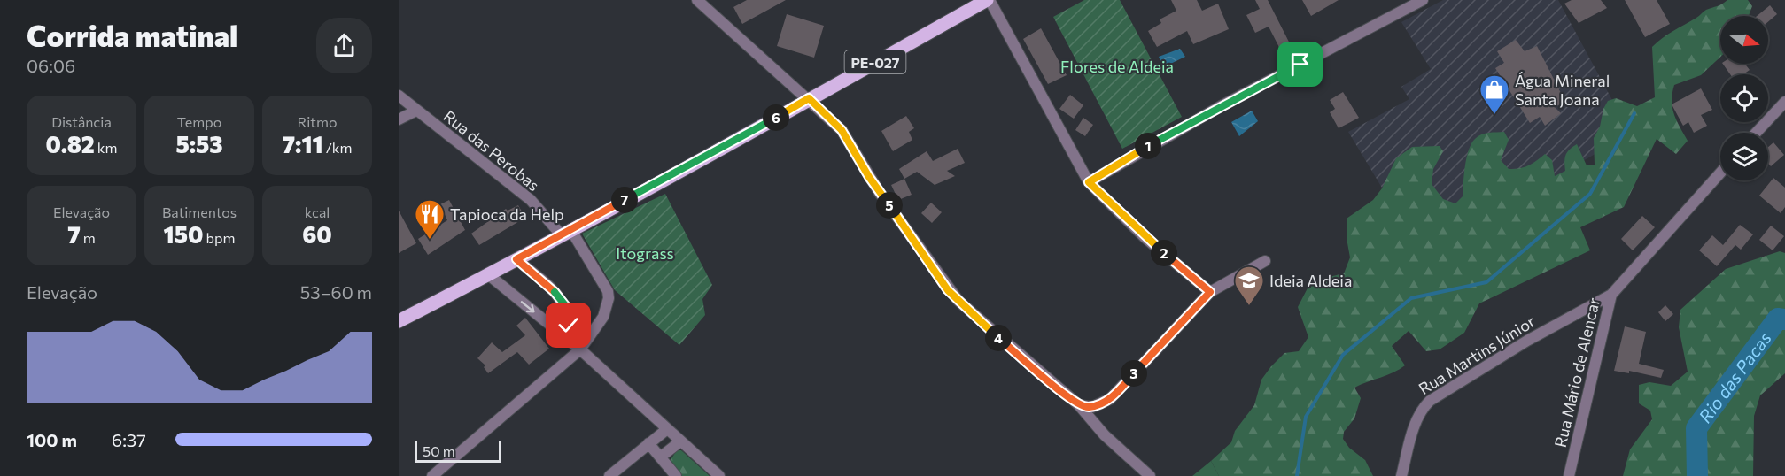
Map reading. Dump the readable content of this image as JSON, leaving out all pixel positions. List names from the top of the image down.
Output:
{
  "streets": {
    "main road": ["PE-027"],
    "street": ["Rua das Perobas", "Rua Martins Júnior", "Rua Mário de Alencar"]
  },
  "crossings": [
    ["PE-027", "Rua das Perobas"],
    ["Rua Martins Júnior", "Rua Mário de Alencar"]
  ],
  "water": ["Rio das Pacas"],
  "parks": ["Flores de Aldeia", "Itograss"],
  "places": {
    "shop": ["Água Mineral Santa Joana"],
    "restaurant": ["Tapioca da Help"],
    "school or university": ["Ideia Aldeia"]
  },
  "scale_bar": "50 m",
  "north": "right",
  "page": {
    "heading": ["Corrida matinal", "06:06"],
    "stats": [
      ["Distância", "0.82 km"],
      ["Tempo", "5:53"],
      ["Ritmo", "7:11 /km"],
      ["Elevação", "7 m"],
      ["Batimentos", "150 bpm"],
      ["kcal", "60"]
    ],
    "pins": [
      "6",
      "1",
      "7",
      "5",
      "2",
      "4",
      "3"
    ],
    "chart": ["Elevação", "53–60 m"],
    "list": [
      {
        "name": "100 m",
        "note": "6:37"
      }
    ],
    "scale": "50 m"
  }
}
